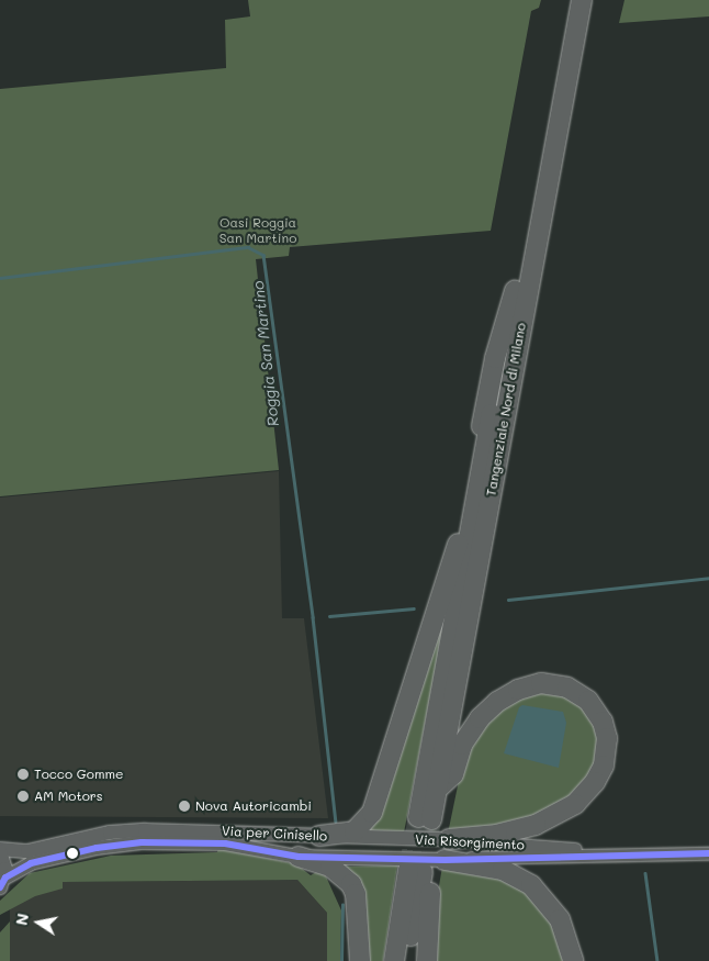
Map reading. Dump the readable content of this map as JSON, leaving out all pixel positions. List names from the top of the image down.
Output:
{
  "streets": {
    "highway": ["Tangenziale Nord di Milano"],
    "main road": ["Via per Cinisello", "Via Risorgimento"]
  },
  "crossings": [
    ["Via per Cinisello", "Via Risorgimento"]
  ],
  "water": ["Roggia San Martino"],
  "parks": ["Oasi Roggia San Martino"],
  "places": ["Tocco Gomme", "AM Motors", "Nova Autoricambi"],
  "north": "left"
}
